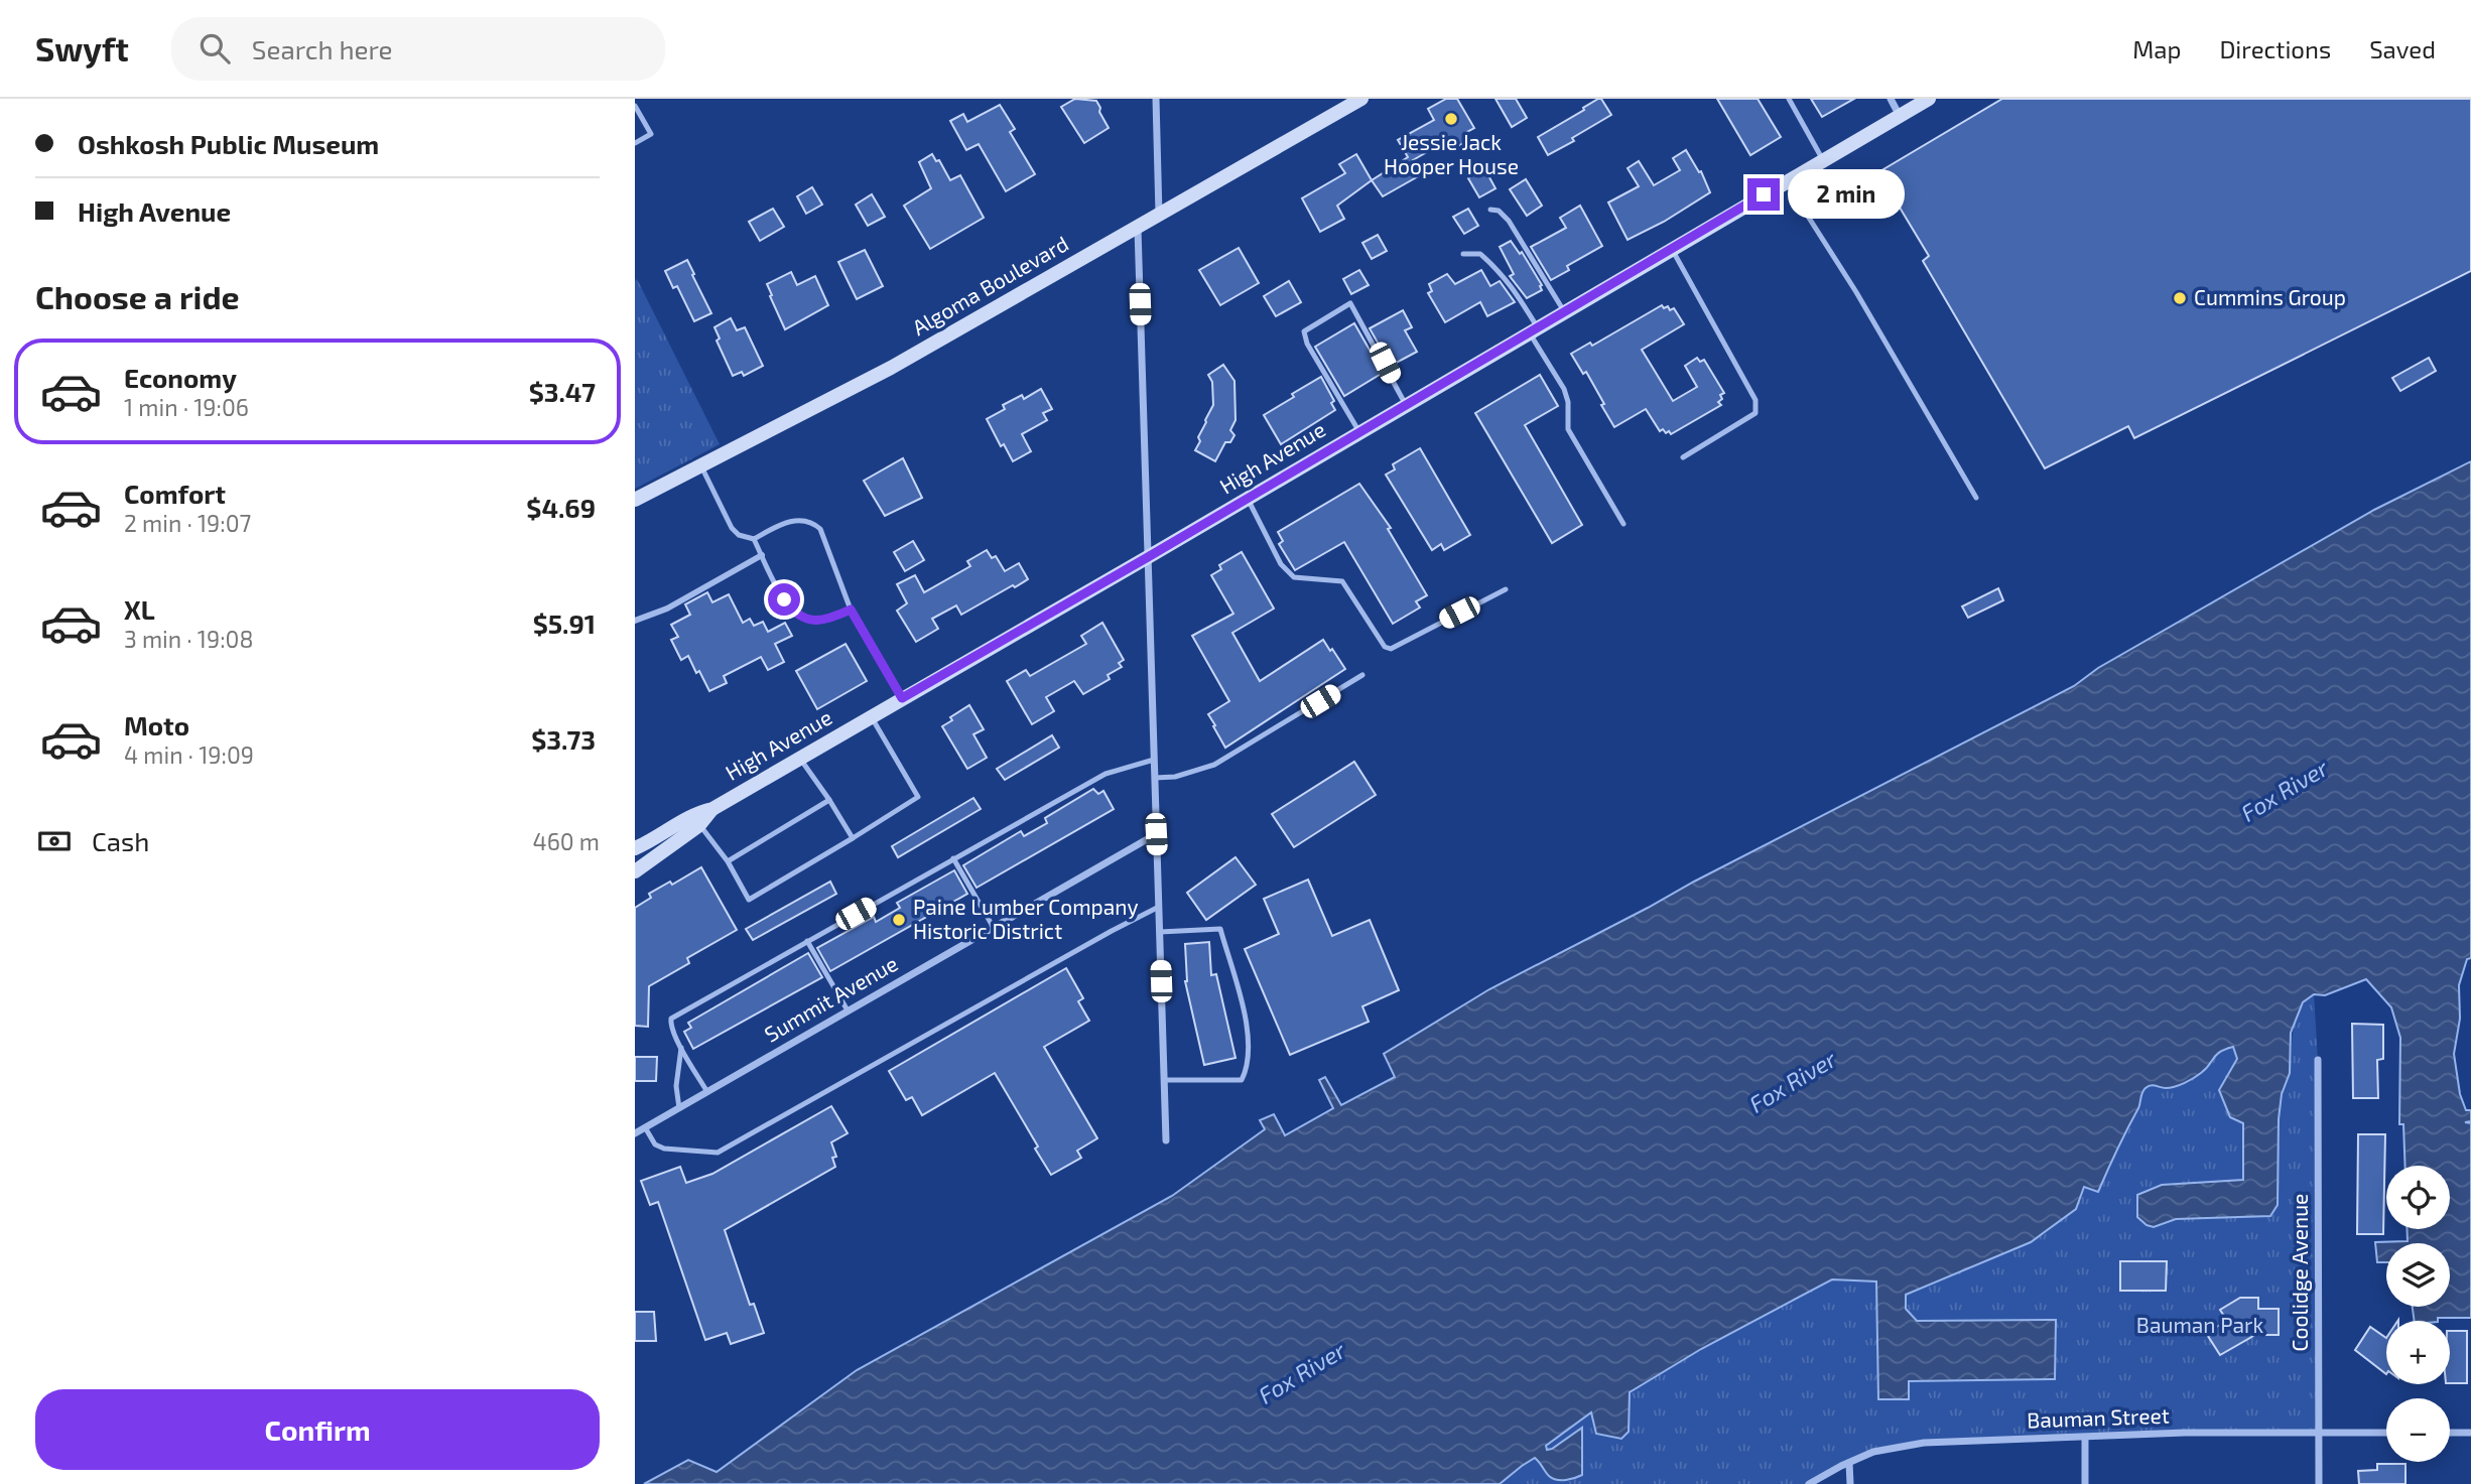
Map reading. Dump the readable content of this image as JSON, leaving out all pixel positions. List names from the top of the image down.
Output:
{
  "streets": {
    "main road": ["Algoma Boulevard", "High Avenue"],
    "street": ["Summit Avenue", "Coolidge Avenue", "Bauman Street"]
  },
  "crossings": [
    ["Coolidge Avenue", "Bauman Street"]
  ],
  "water": ["Fox River"],
  "parks": ["Bauman Park"],
  "places": ["Jessie Jack Hooper House", "Cummins Group", "Paine Lumber Company Historic District"],
  "page": {
    "header": "Swyft",
    "search": "Search here",
    "nav": ["Map", "Directions", "Saved"],
    "banner": ["Oshkosh Public Museum", "High Avenue"],
    "bubble": "2 min",
    "heading": "Choose a ride",
    "list": [
      {
        "name": "Economy",
        "note": "1 min · 19:06",
        "value": "$3.47"
      },
      {
        "name": "Comfort",
        "note": "2 min · 19:07",
        "value": "$4.69"
      },
      {
        "name": "XL",
        "note": "3 min · 19:08",
        "value": "$5.91"
      },
      {
        "name": "Moto",
        "note": "4 min · 19:09",
        "value": "$3.73"
      }
    ],
    "pay": ["Cash", "460 m"],
    "map_buttons": ["+", "−"],
    "buttons": "Confirm"
  }
}
